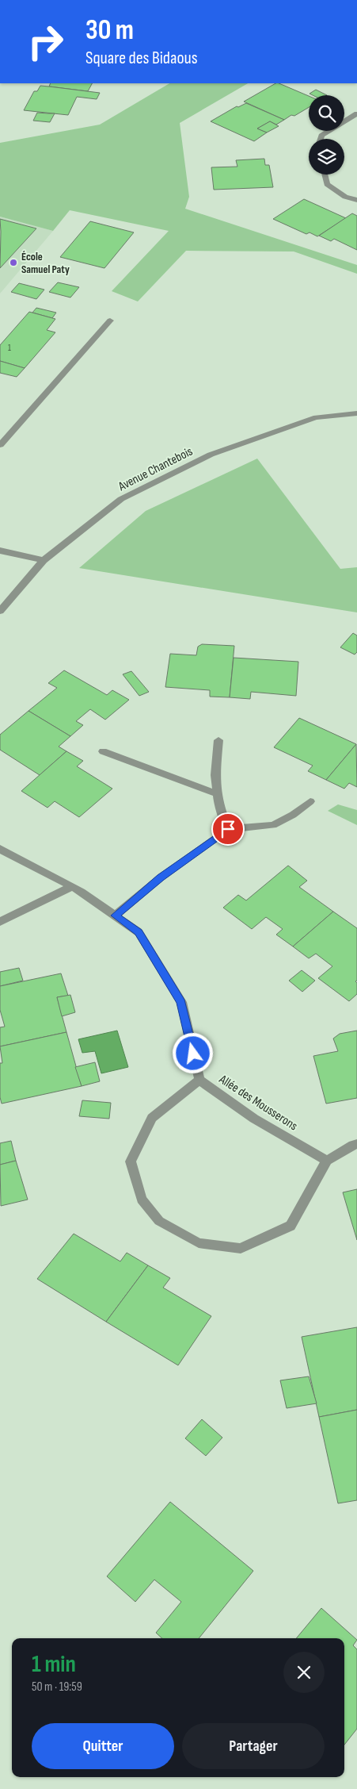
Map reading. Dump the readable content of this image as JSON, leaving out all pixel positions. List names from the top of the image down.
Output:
{
  "streets": {
    "street": ["Avenue Chantebois", "Allée des Mousserons"]
  },
  "places": ["École Samuel Paty"],
  "house_numbers": ["1"],
  "page": {
    "turn": ["30 m", "Square des Bidaous"],
    "heading": ["1 min", "50 m · 19:59"],
    "buttons": ["Quitter", "Partager"]
  }
}
